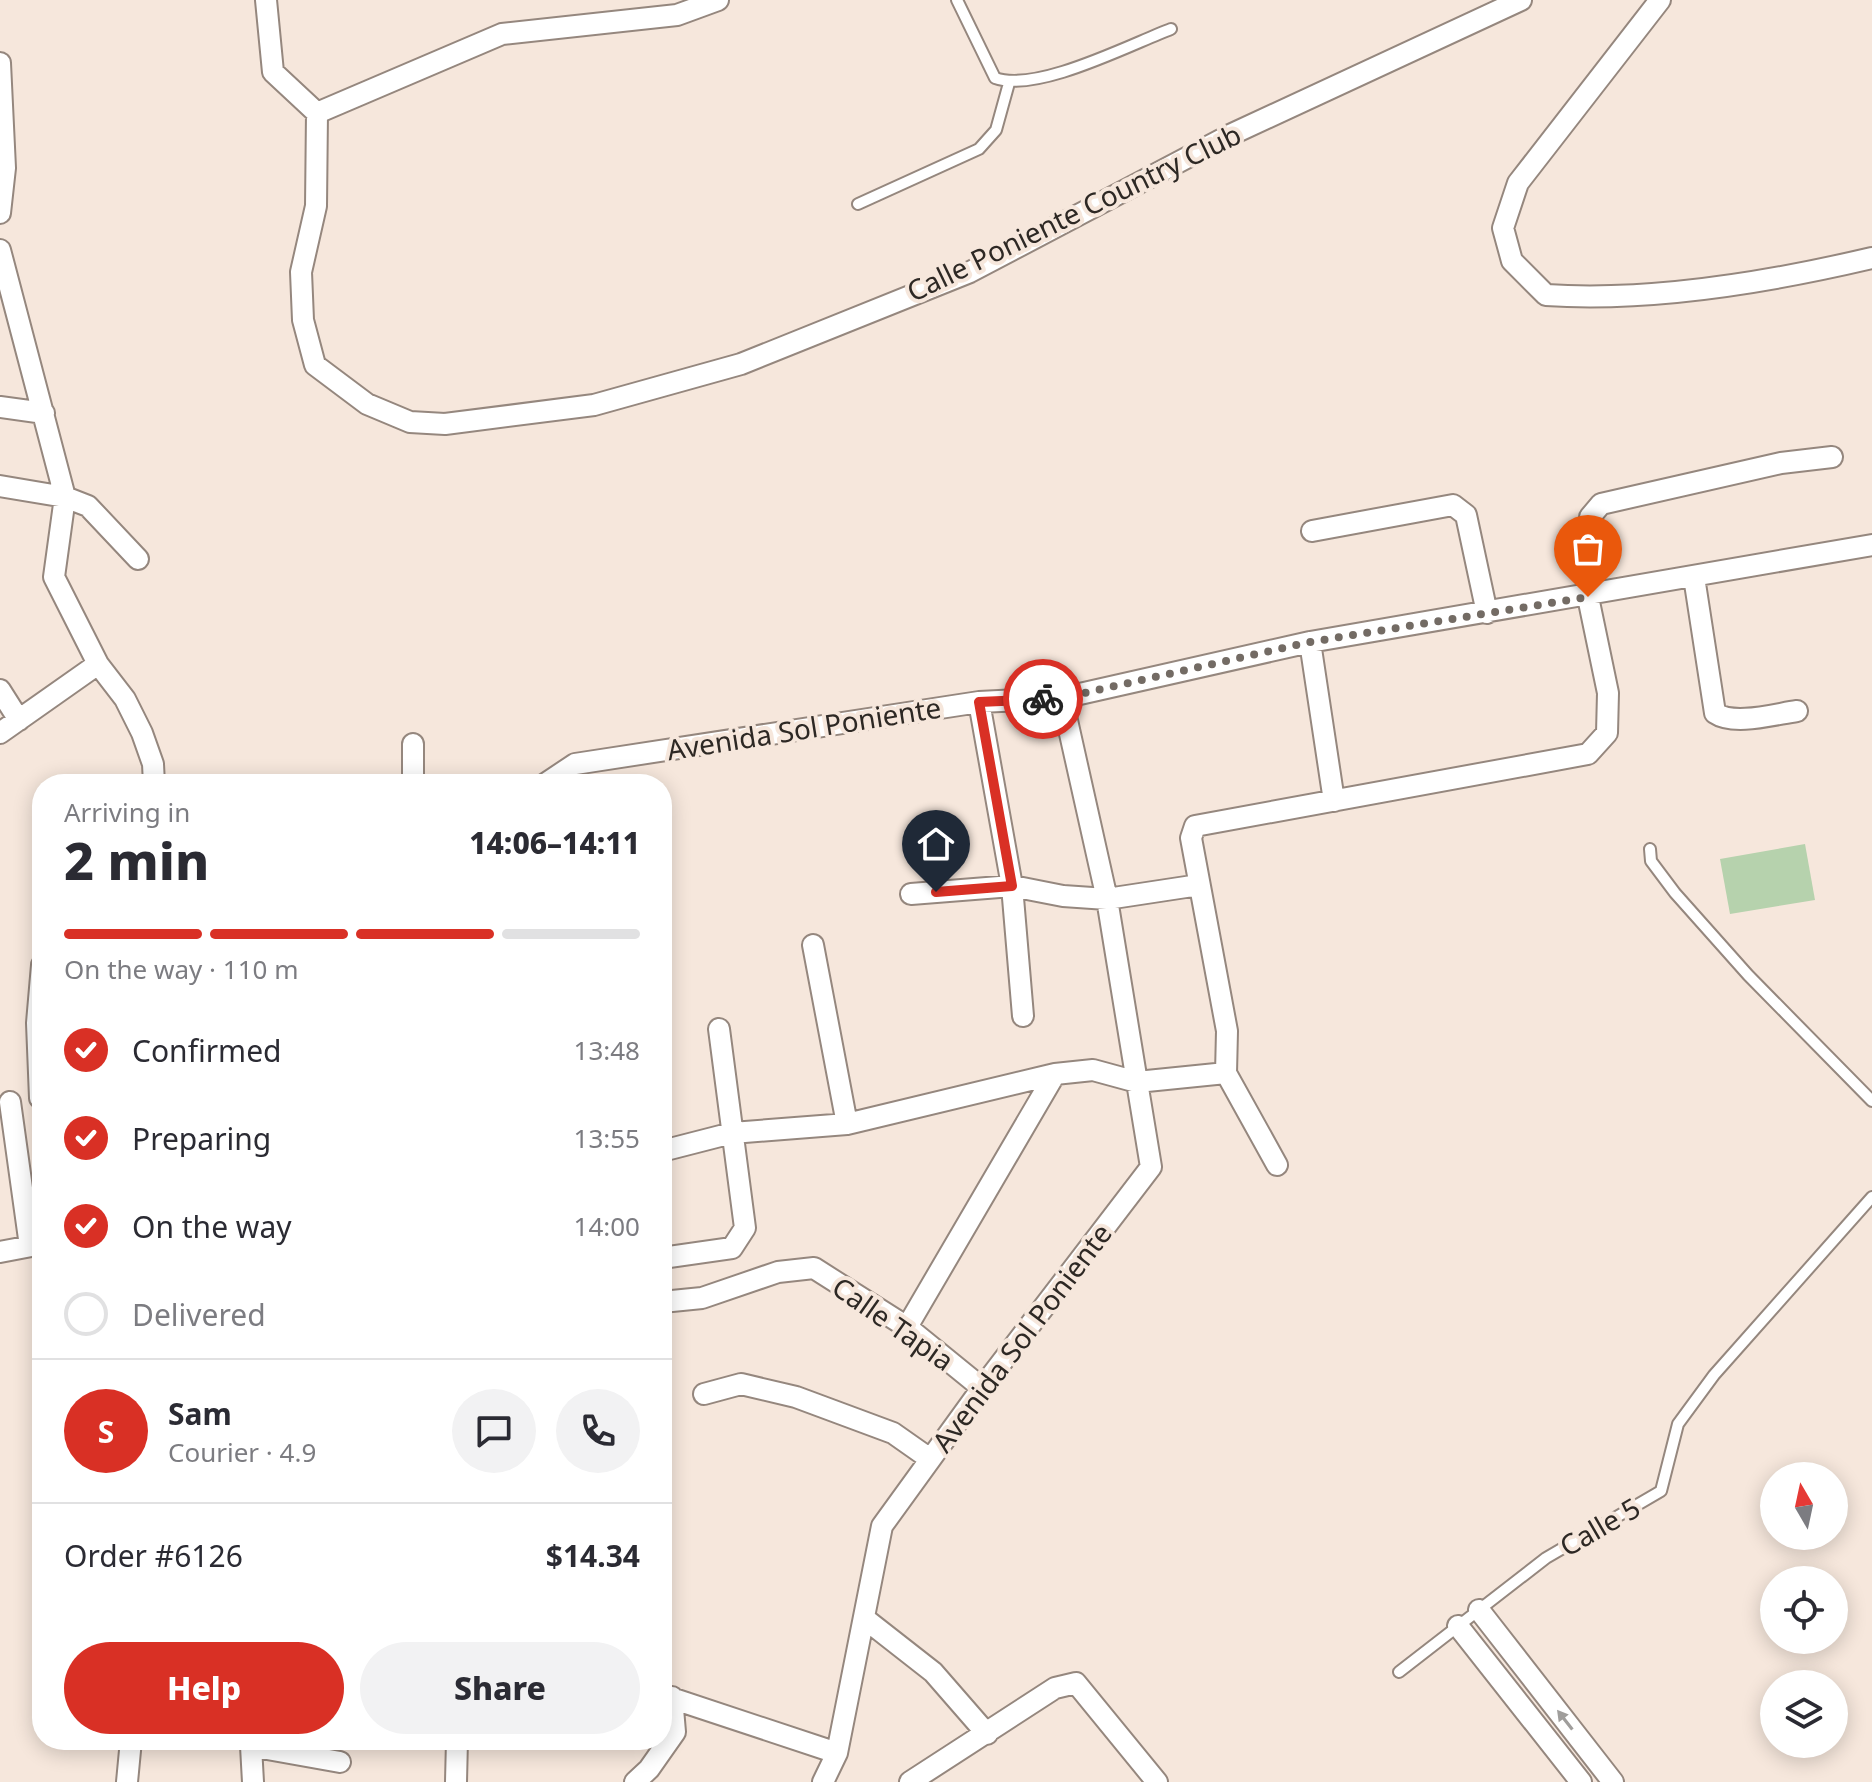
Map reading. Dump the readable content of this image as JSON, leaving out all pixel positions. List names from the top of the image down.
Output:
{
  "streets": {
    "street": ["Calle Poniente Country Club", "Avenida Sol Poniente", "Calle Tapia"],
    "lane": ["Calle 5"]
  },
  "crossings": [
    ["Avenida Sol Poniente", "Calle Tapia"]
  ],
  "north": "top",
  "page": {
    "heading": ["2 min", "Arriving in", "14:06–14:11"],
    "panel": [
      "Sam",
      "Courier · 4.9",
      "Order #6126",
      "$14.34"
    ],
    "bar": "On the way · 110 m",
    "list": [
      ["Confirmed", "13:48"],
      ["Preparing", "13:55"],
      ["On the way", "14:00"],
      "Delivered"
    ],
    "round": "S",
    "buttons": ["Help", "Share"]
  }
}
